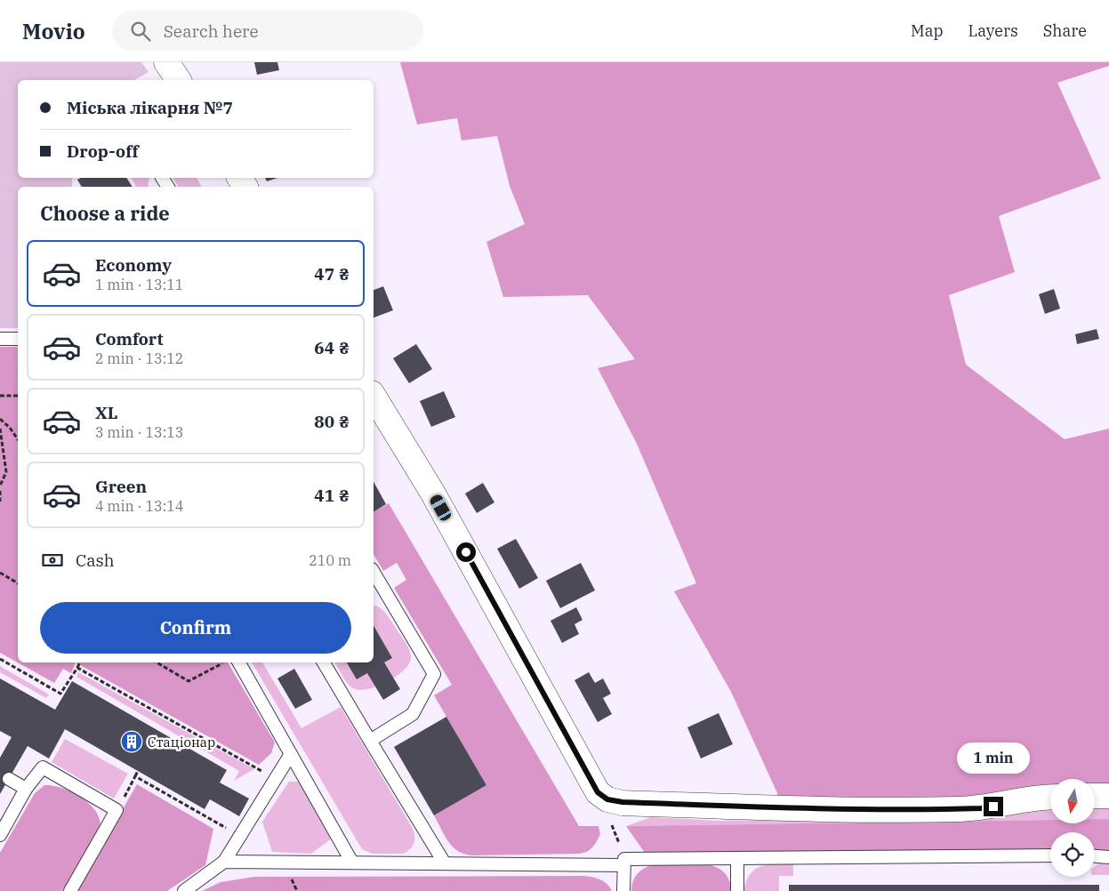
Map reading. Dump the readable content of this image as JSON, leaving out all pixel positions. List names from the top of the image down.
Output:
{
  "places": {
    "building": ["Стаціонар"]
  },
  "north": "bottom",
  "page": {
    "header": "Movio",
    "search": "Search here",
    "nav": ["Map", "Layers", "Share"],
    "banner": ["Міська лікарня №7", "Drop-off"],
    "heading": "Choose a ride",
    "list": [
      {
        "name": "Economy",
        "note": "1 min · 13:11",
        "value": "47 ₴"
      },
      {
        "name": "Comfort",
        "note": "2 min · 13:12",
        "value": "64 ₴"
      },
      {
        "name": "XL",
        "note": "3 min · 13:13",
        "value": "80 ₴"
      },
      {
        "name": "Green",
        "note": "4 min · 13:14",
        "value": "41 ₴"
      }
    ],
    "pay": ["Cash", "210 m"],
    "buttons": "Confirm",
    "bubble": "1 min"
  }
}
